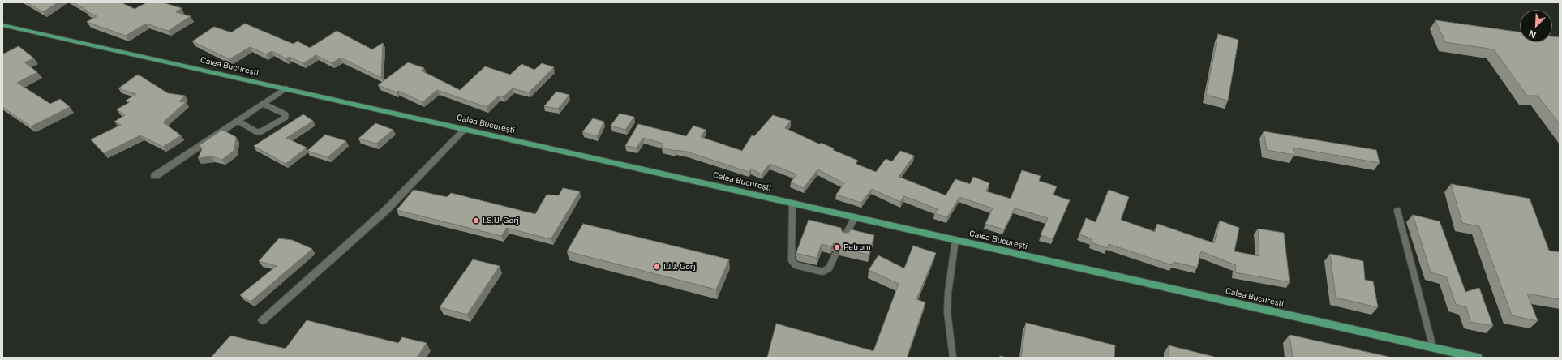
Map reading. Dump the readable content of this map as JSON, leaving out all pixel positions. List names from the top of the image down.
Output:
{
  "streets": {
    "main road": ["Calea București"]
  },
  "places": ["I.S.U. Gorj", "Petrom", "I.J.J. Gorj"],
  "north": "bottom left"
}
